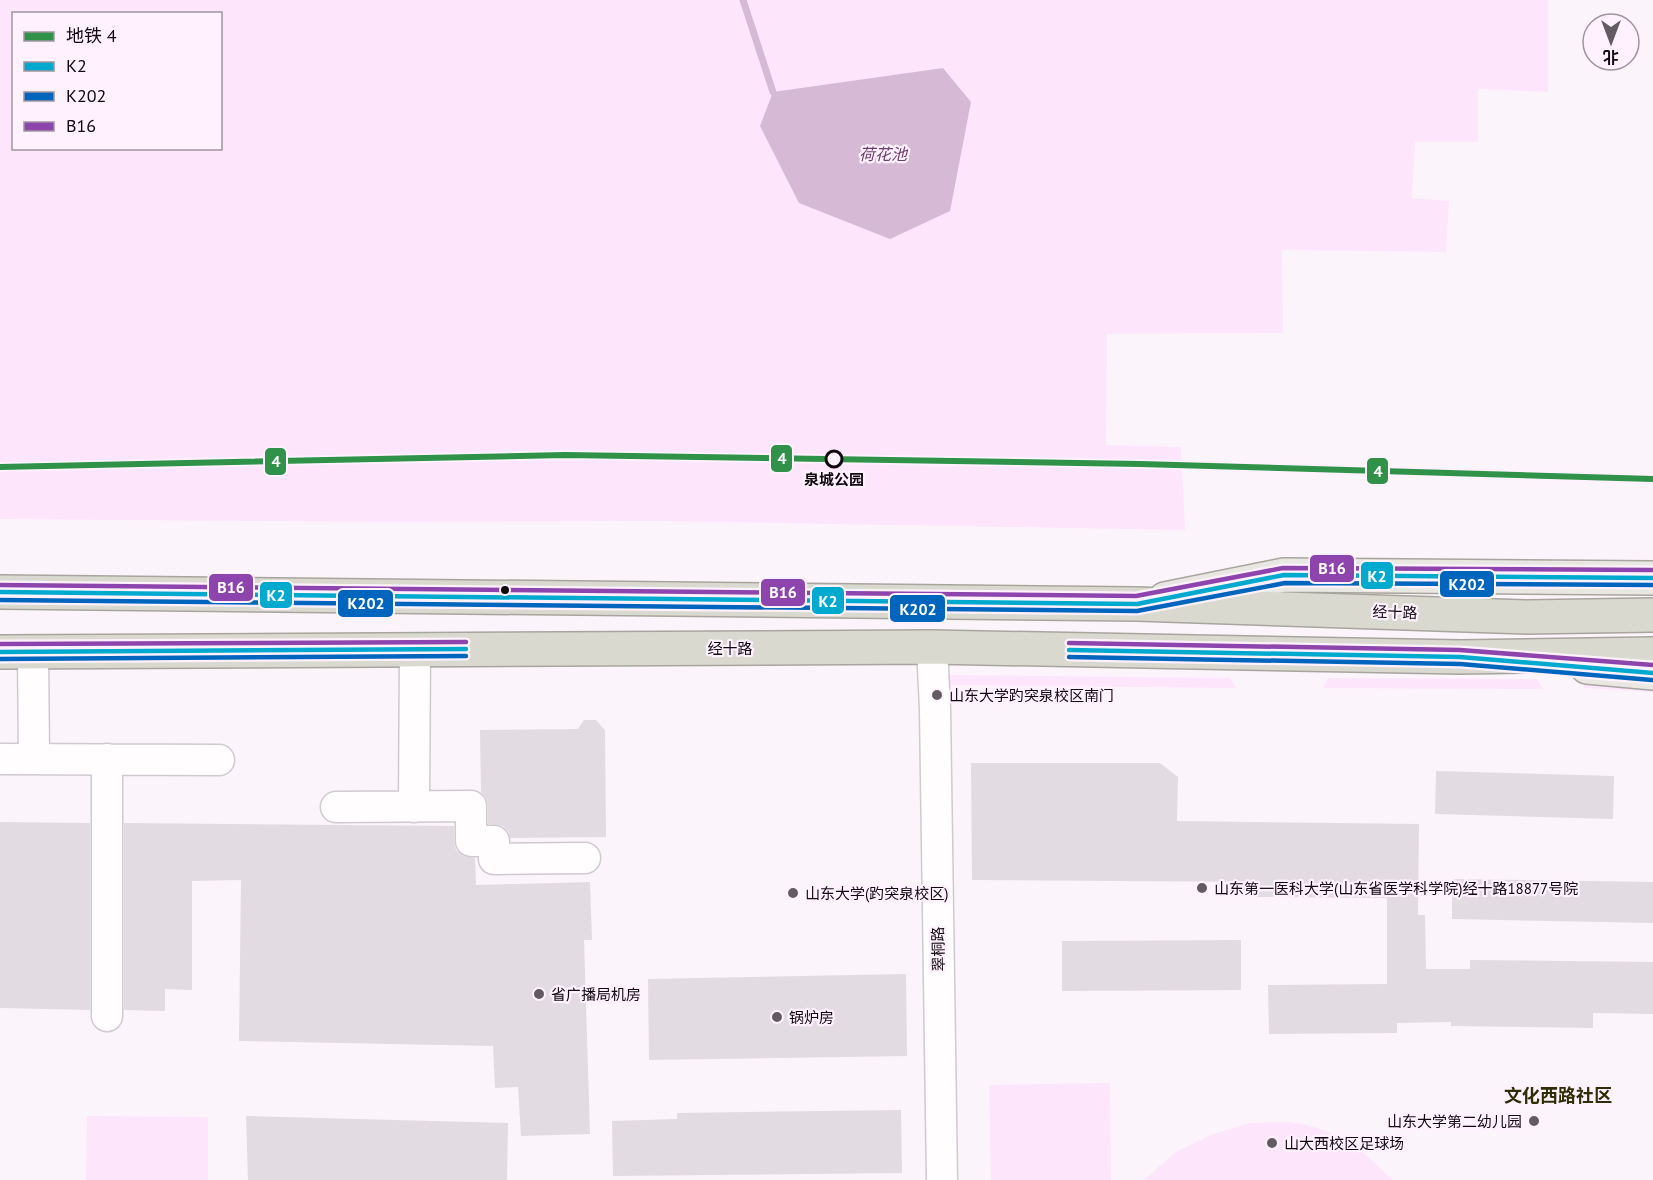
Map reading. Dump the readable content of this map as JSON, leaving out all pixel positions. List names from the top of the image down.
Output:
{
  "streets": {
    "highway": ["经十路"],
    "lane": ["翠桐路"]
  },
  "crossings": [
    ["经十路", "翠桐路"]
  ],
  "districts": ["文化西路社区"],
  "water": ["荷花池"],
  "places": [
    "泉城公园",
    "山东大学趵突泉校区南门",
    "山东第一医科大学(山东省医学科学院)经十路18877号院",
    "山东大学(趵突泉校区)",
    "省广播局机房",
    "锅炉房",
    "山东大学第二幼儿园",
    "山大西校区足球场"
  ],
  "lines": [
    "metro line 4",
    "transit line B16",
    "transit line K2",
    "transit line K202"
  ],
  "legend": [
    "地铁 4",
    "K2",
    "K202",
    "B16"
  ],
  "north": "bottom"
}
